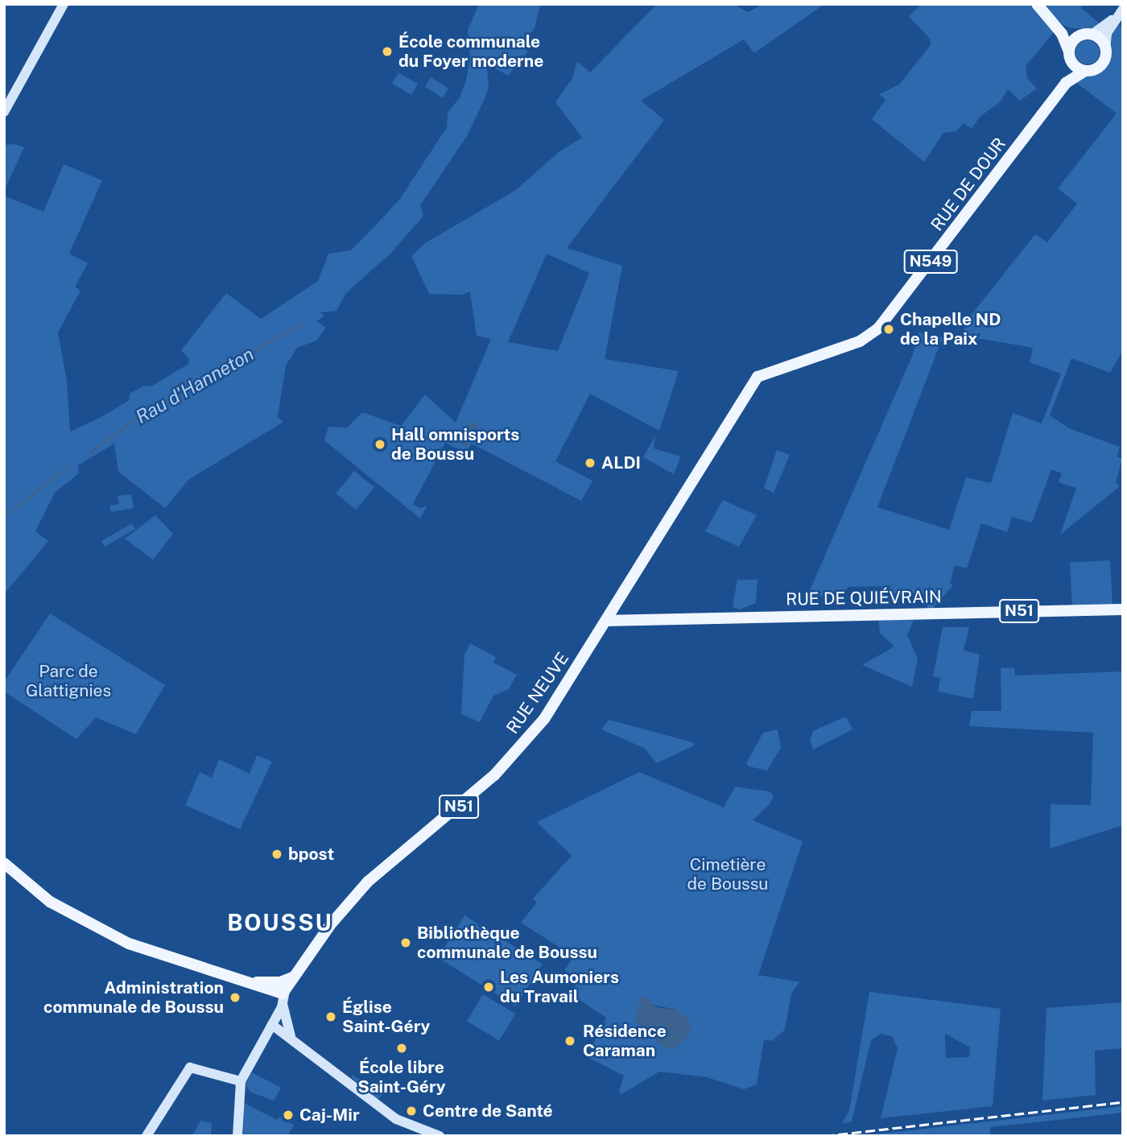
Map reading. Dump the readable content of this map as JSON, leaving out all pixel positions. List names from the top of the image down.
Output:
{
  "streets": {
    "main road": [
      "RUE DE DOUR",
      "N549",
      "RUE DE QUIÉVRAIN",
      "N51",
      "RUE NEUVE"
    ]
  },
  "crossings": [
    ["RUE DE DOUR", "RUE NEUVE"],
    ["RUE DE QUIÉVRAIN", "N51"],
    ["RUE DE QUIÉVRAIN", "RUE NEUVE"],
    ["N51", "RUE NEUVE"]
  ],
  "districts": ["BOUSSU"],
  "water": ["Rau d'Hanneton"],
  "parks": ["Parc de Glattignies", "Cimetière de Boussu"],
  "places": [
    "École communale du Foyer moderne",
    "Chapelle ND de la Paix",
    "Hall omnisports de Boussu",
    "ALDI",
    "bpost",
    "Bibliothèque communale de Boussu",
    "Les Aumoniers du Travail",
    "Administration communale de Boussu",
    "Église Saint-Géry",
    "Résidence Caraman",
    "École libre Saint-Géry",
    "Centre de Santé",
    "Caj-Mir"
  ]
}
